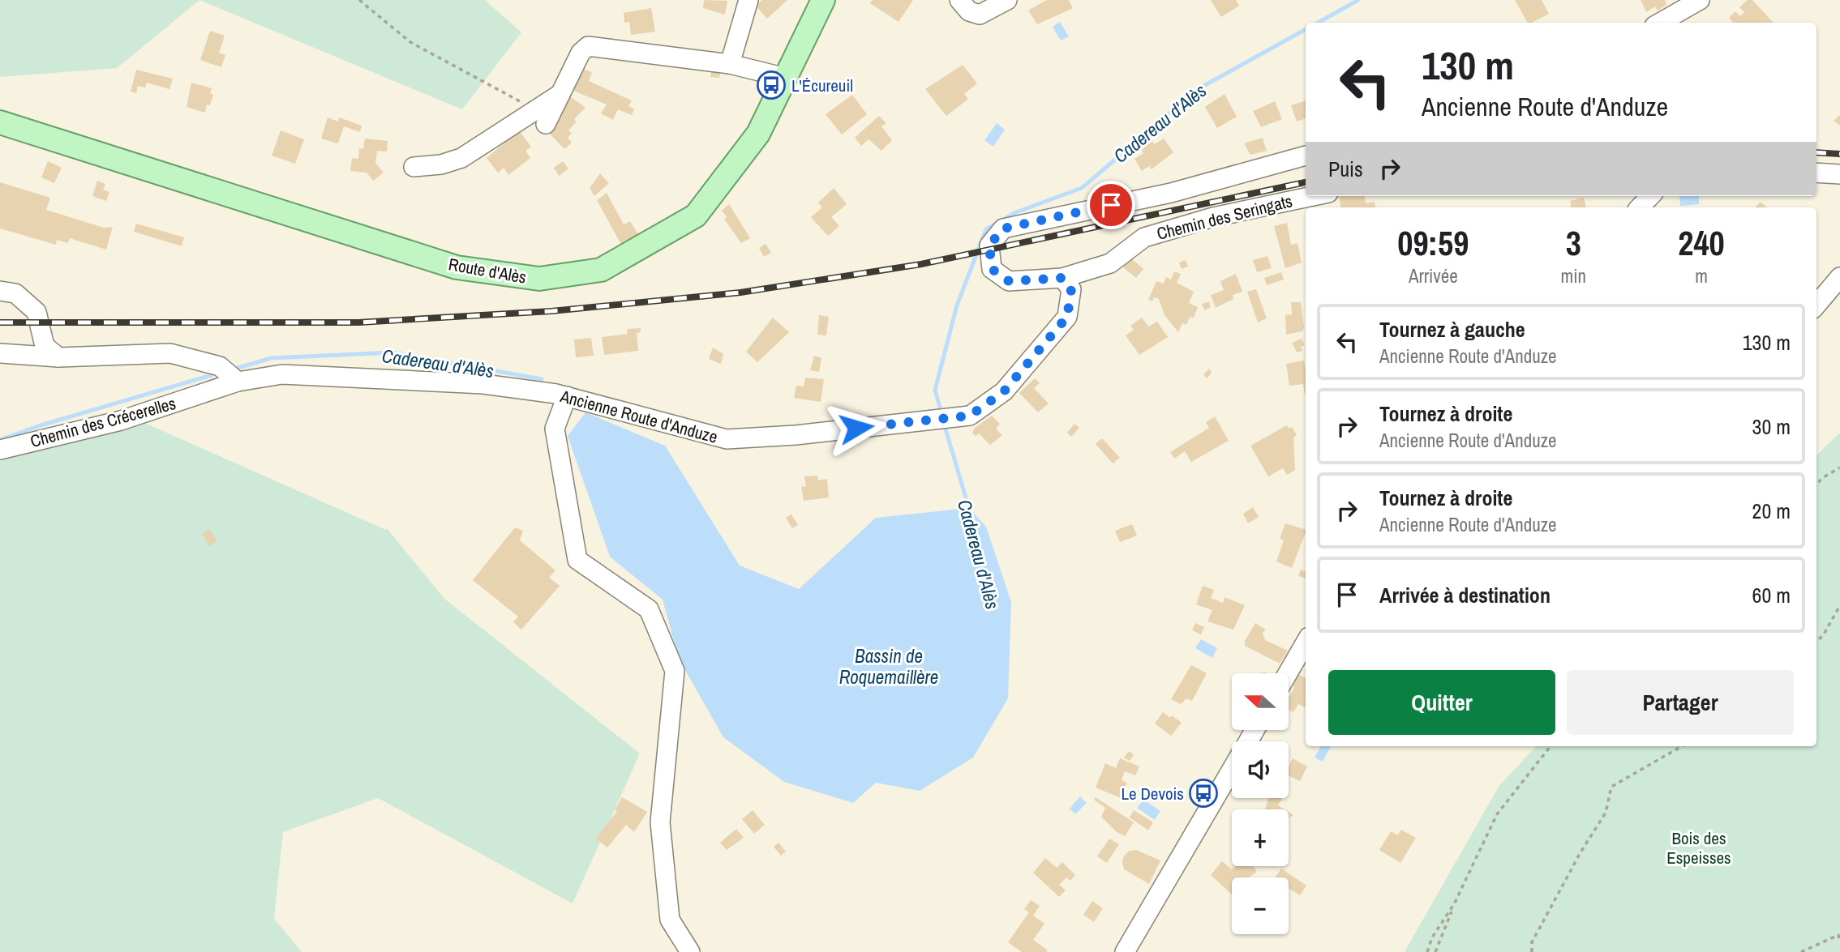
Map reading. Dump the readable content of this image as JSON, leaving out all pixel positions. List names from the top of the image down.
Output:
{
  "streets": {
    "main road": ["Route d'Alès"],
    "street": ["Chemin des Seringats", "Ancienne Route d'Anduze", "Chemin des Crécerelles"]
  },
  "crossings": [
    ["Chemin des Seringats", "Ancienne Route d'Anduze"],
    ["Ancienne Route d'Anduze", "Chemin des Crécerelles"]
  ],
  "water": ["Cadereau d'Alès", "Bassin de Roquemaillère"],
  "parks": ["Bois des Espeisses"],
  "places": {
    "bus stop": ["L'Écureuil", "Le Devois"]
  },
  "north": "left",
  "page": {
    "turn": ["130 m", "Ancienne Route d'Anduze"],
    "then": "Puis",
    "eta": [
      "09:59",
      "Arrivée",
      "3",
      "min",
      "240",
      "m"
    ],
    "list": [
      {
        "name": "Tournez à gauche",
        "note": "Ancienne Route d'Anduze",
        "value": "130 m"
      },
      {
        "name": "Tournez à droite",
        "note": "Ancienne Route d'Anduze",
        "value": "30 m"
      },
      {
        "name": "Tournez à droite",
        "note": "Ancienne Route d'Anduze",
        "value": "20 m"
      },
      {
        "name": "Arrivée à destination",
        "value": "60 m"
      }
    ],
    "buttons": ["Quitter", "Partager"],
    "map_buttons": ["+", "−"]
  }
}
